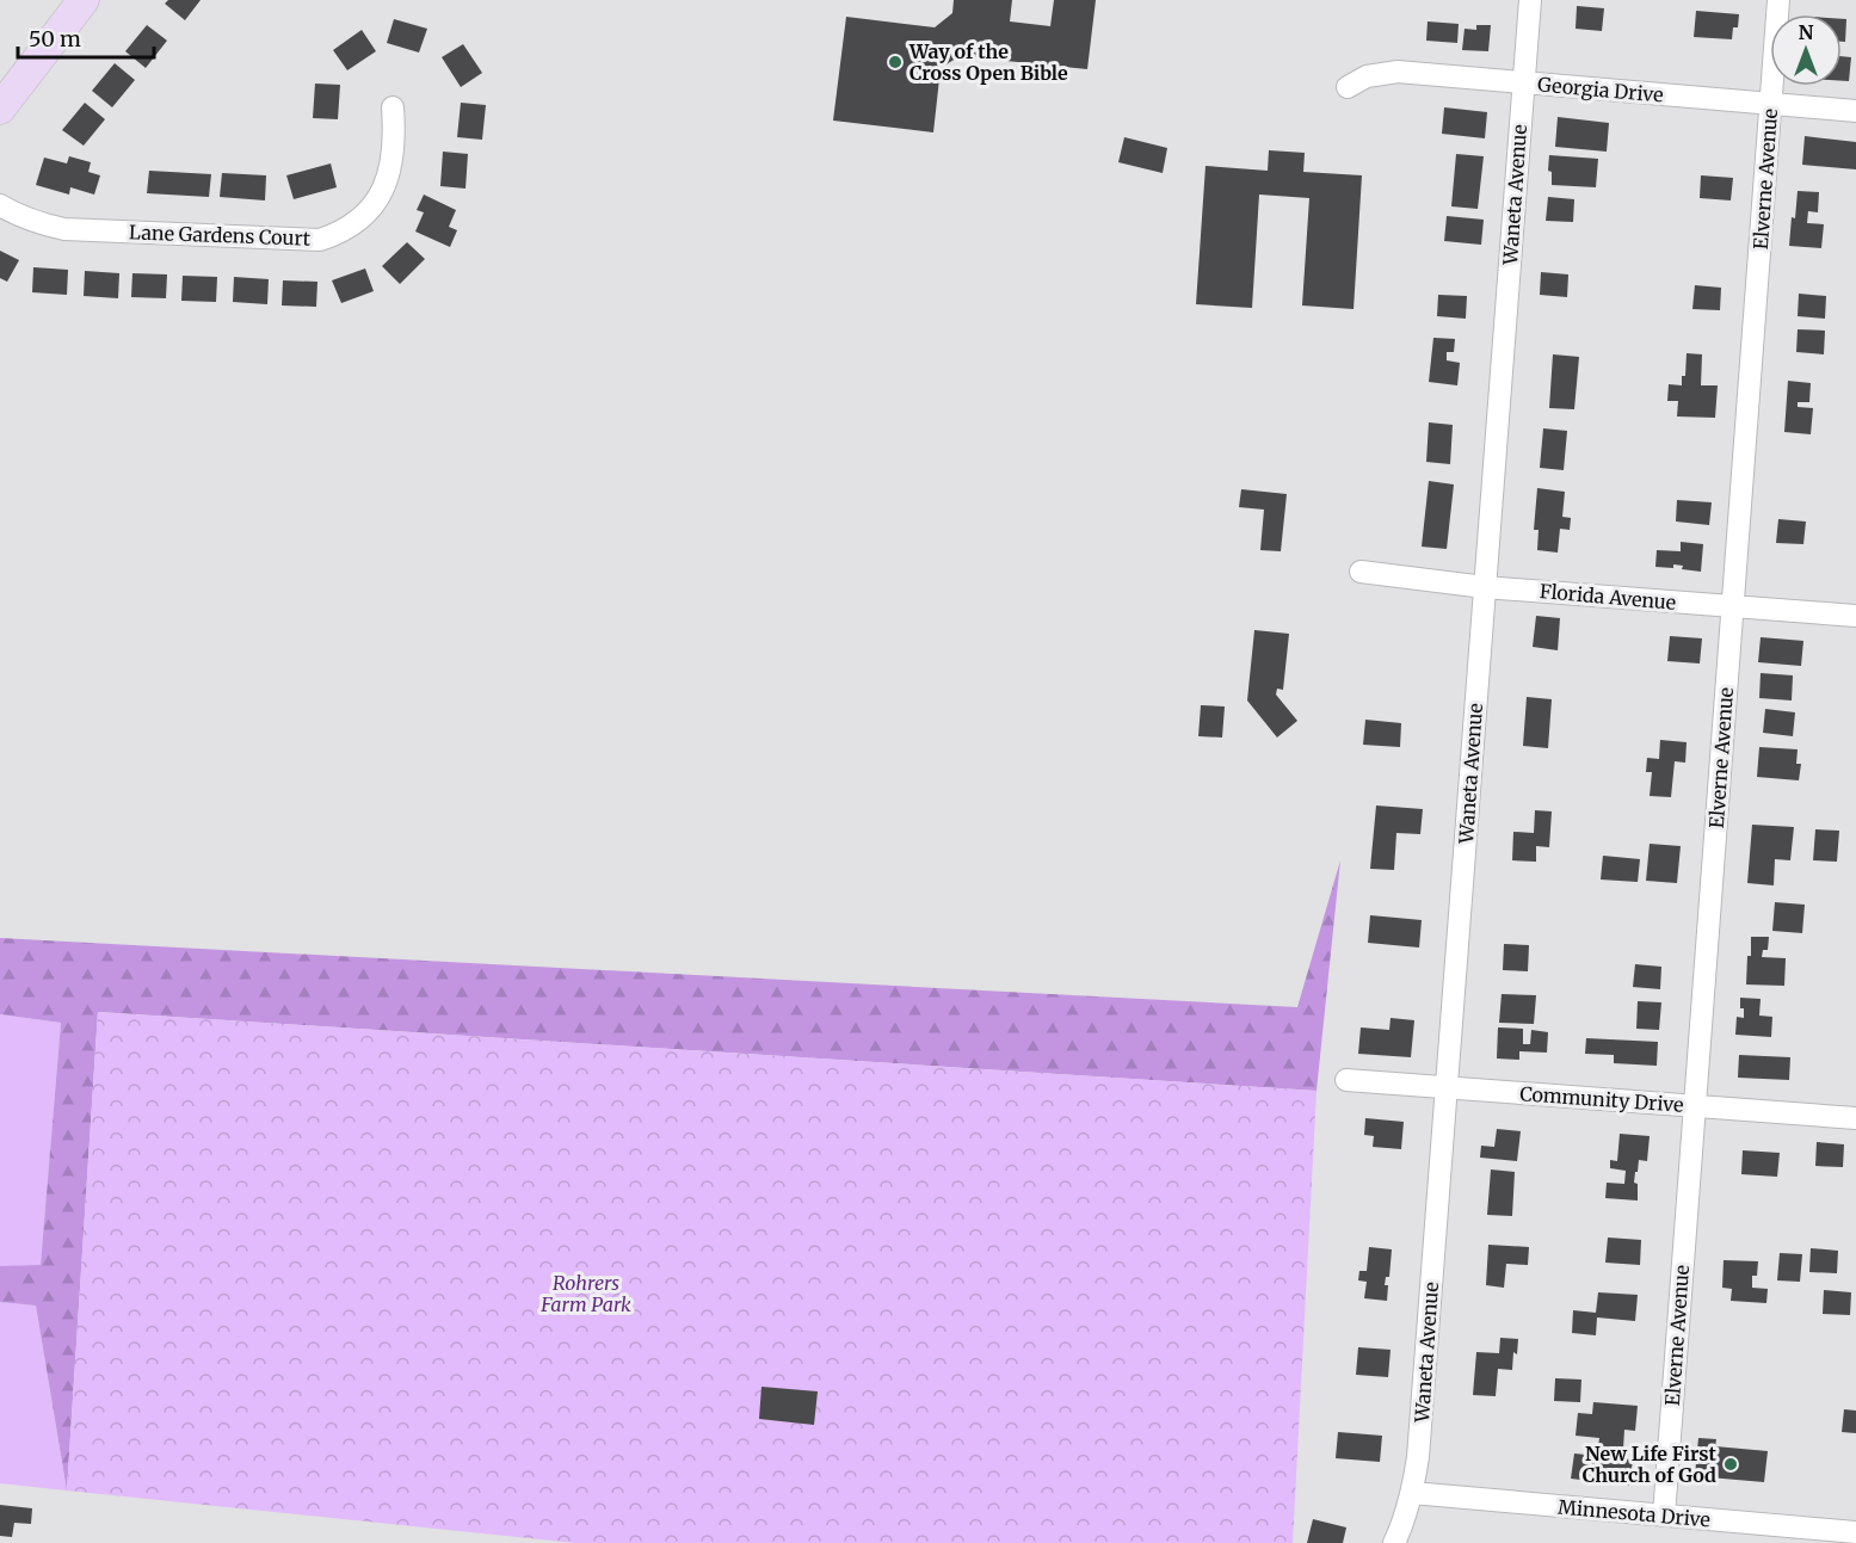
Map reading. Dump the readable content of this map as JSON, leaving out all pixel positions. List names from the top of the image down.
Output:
{
  "streets": {
    "street": [
      "Georgia Drive",
      "Elverne Avenue",
      "Waneta Avenue",
      "Lane Gardens Court",
      "Florida Avenue",
      "Community Drive",
      "Minnesota Drive"
    ]
  },
  "crossings": [
    ["Georgia Drive", "Elverne Avenue"],
    ["Georgia Drive", "Waneta Avenue"],
    ["Elverne Avenue", "Florida Avenue"],
    ["Elverne Avenue", "Community Drive"],
    ["Elverne Avenue", "Minnesota Drive"],
    ["Waneta Avenue", "Florida Avenue"],
    ["Waneta Avenue", "Community Drive"],
    ["Waneta Avenue", "Minnesota Drive"]
  ],
  "parks": ["Rohrers Farm Park"],
  "places": ["Way of the Cross Open Bible", "New Life First Church of God"],
  "scale_bar": "50 m",
  "north": "top"
}
